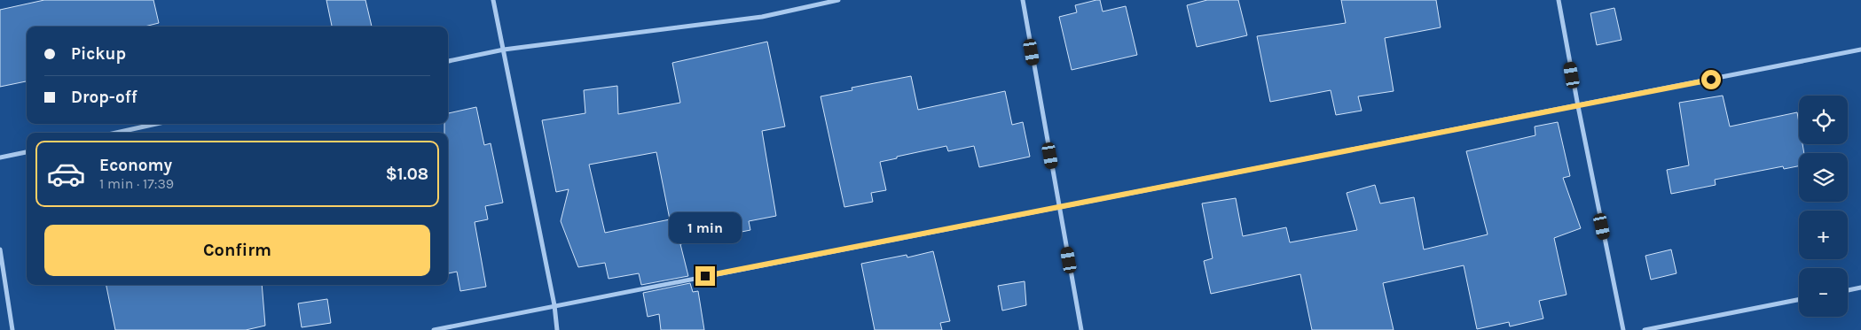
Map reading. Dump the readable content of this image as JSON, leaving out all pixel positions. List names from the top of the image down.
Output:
{
  "page": {
    "banner": ["Pickup", "Drop-off"],
    "map_buttons": ["+", "−"],
    "list": [
      {
        "name": "Economy",
        "note": "1 min · 17:39",
        "value": "$1.08"
      }
    ],
    "bubble": "1 min",
    "buttons": "Confirm"
  }
}
